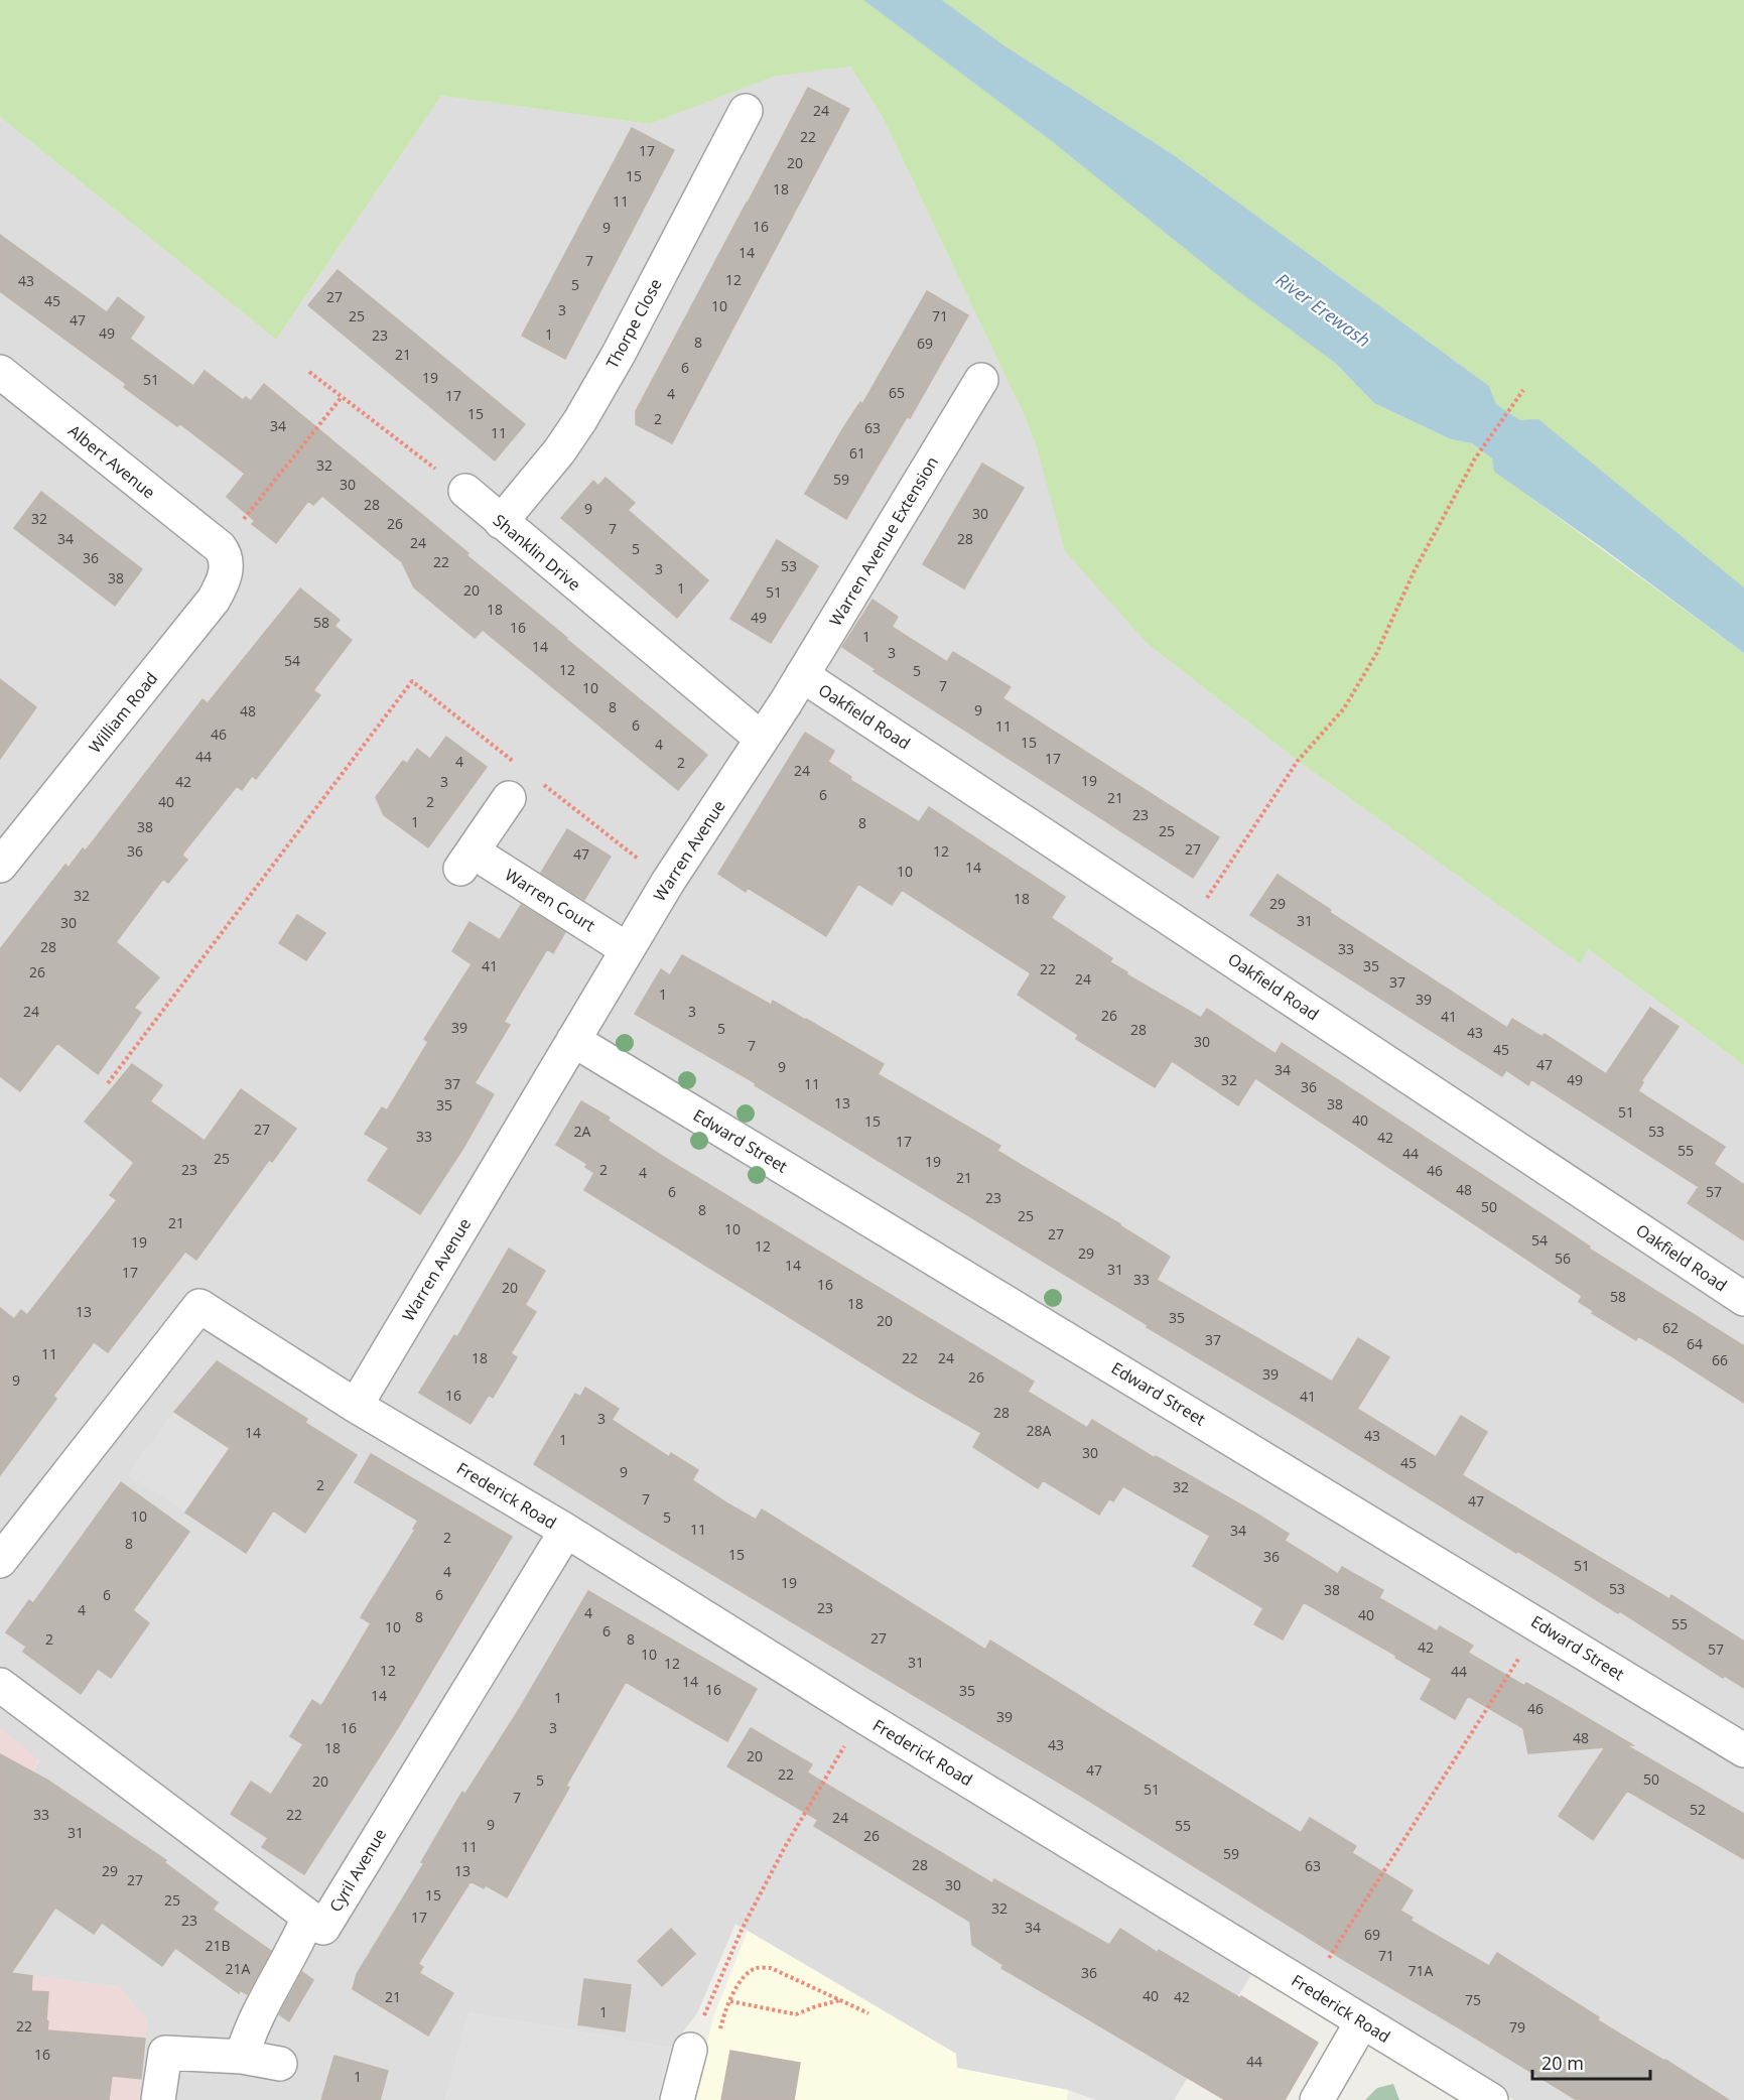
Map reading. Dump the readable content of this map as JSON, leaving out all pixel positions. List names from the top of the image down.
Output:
{
  "streets": {
    "street": [
      "Thorpe Close",
      "Albert Avenue",
      "Warren Avenue Extension",
      "Shanklin Drive",
      "William Road",
      "Oakfield Road",
      "Warren Avenue",
      "Warren Court",
      "Edward Street",
      "Frederick Road",
      "Cyril Avenue"
    ]
  },
  "crossings": [
    ["Thorpe Close", "Shanklin Drive"],
    ["Albert Avenue", "William Road"],
    ["Warren Avenue Extension", "Oakfield Road"],
    ["Warren Avenue Extension", "Warren Avenue"],
    ["Shanklin Drive", "Warren Avenue"],
    ["Oakfield Road", "Warren Avenue"],
    ["Warren Avenue", "Warren Court"],
    ["Warren Avenue", "Edward Street"],
    ["Warren Avenue", "Frederick Road"],
    ["Frederick Road", "Cyril Avenue"]
  ],
  "water": ["River Erewash"],
  "house_numbers": [
    "24",
    "22",
    "17",
    "20",
    "15",
    "18",
    "11",
    "16",
    "9",
    "14",
    "7",
    "12",
    "43",
    "5",
    "27",
    "45",
    "10",
    "3",
    "25",
    "71",
    "47",
    "49",
    "1",
    "23",
    "8",
    "69",
    "21",
    "6",
    "19",
    "51",
    "65",
    "4",
    "17",
    "15",
    "2",
    "34",
    "63",
    "11",
    "61",
    "32",
    "59",
    "30",
    "28",
    "9",
    "30",
    "32",
    "26",
    "7",
    "34",
    "28",
    "24",
    "5",
    "36",
    "22",
    "53",
    "3",
    "38",
    "1",
    "20",
    "51",
    "18",
    "49",
    "58",
    "16",
    "1",
    "14",
    "3",
    "54",
    "12",
    "5",
    "7",
    "10",
    "8",
    "9",
    "48",
    "6",
    "11",
    "46",
    "15",
    "4",
    "44",
    "17",
    "4",
    "2",
    "24",
    "19",
    "42",
    "3",
    "6",
    "21",
    "40",
    "2",
    "23",
    "1",
    "8",
    "38",
    "25",
    "27",
    "36",
    "12",
    "47",
    "14",
    "10",
    "32",
    "18",
    "29",
    "31",
    "30",
    "28",
    "33",
    "41",
    "35",
    "22",
    "26",
    "24",
    "37",
    "1",
    "39",
    "24",
    "3",
    "26",
    "41",
    "39",
    "5",
    "28",
    "43",
    "30",
    "7",
    "45",
    "47",
    "9",
    "34",
    "32",
    "49",
    "37",
    "11",
    "36",
    "13",
    "38",
    "35",
    "51",
    "40",
    "15",
    "27",
    "2A",
    "53",
    "33",
    "42",
    "17",
    "55",
    "44",
    "25",
    "19",
    "23",
    "2",
    "46",
    "4",
    "21",
    "48",
    "6",
    "57",
    "23",
    "50",
    "8",
    "25",
    "21",
    "10",
    "27",
    "54",
    "19",
    "12",
    "29",
    "56",
    "14",
    "31",
    "17",
    "33",
    "16",
    "20",
    "58",
    "18",
    "13",
    "35",
    "20",
    "62",
    "37",
    "64",
    "11",
    "18",
    "22",
    "24",
    "66",
    "39",
    "26",
    "9",
    "16",
    "41",
    "28",
    "3",
    "28A",
    "14",
    "43",
    "1",
    "30",
    "45",
    "9",
    "2",
    "32",
    "7",
    "47",
    "10",
    "5",
    "11",
    "34",
    "2",
    "8",
    "15",
    "36",
    "51",
    "4",
    "19",
    "53",
    "38",
    "6",
    "6",
    "23",
    "4",
    "4",
    "40",
    "8",
    "55",
    "10",
    "6",
    "27",
    "2",
    "8",
    "42",
    "57",
    "10",
    "31",
    "12",
    "12",
    "44",
    "14",
    "16",
    "35",
    "14",
    "1",
    "46",
    "39",
    "16",
    "3",
    "48",
    "43",
    "18",
    "20",
    "47",
    "22",
    "50",
    "5",
    "20",
    "51",
    "7",
    "52",
    "33",
    "22",
    "24",
    "9",
    "55",
    "31",
    "26",
    "11",
    "59",
    "28",
    "63",
    "29",
    "13",
    "27",
    "30",
    "15",
    "25",
    "32",
    "17",
    "23",
    "34",
    "69",
    "21B",
    "71",
    "21A",
    "71A",
    "36",
    "40",
    "21",
    "42",
    "75",
    "1",
    "22",
    "79",
    "16",
    "44",
    "1"
  ],
  "scale_bar": "20 m"
}
